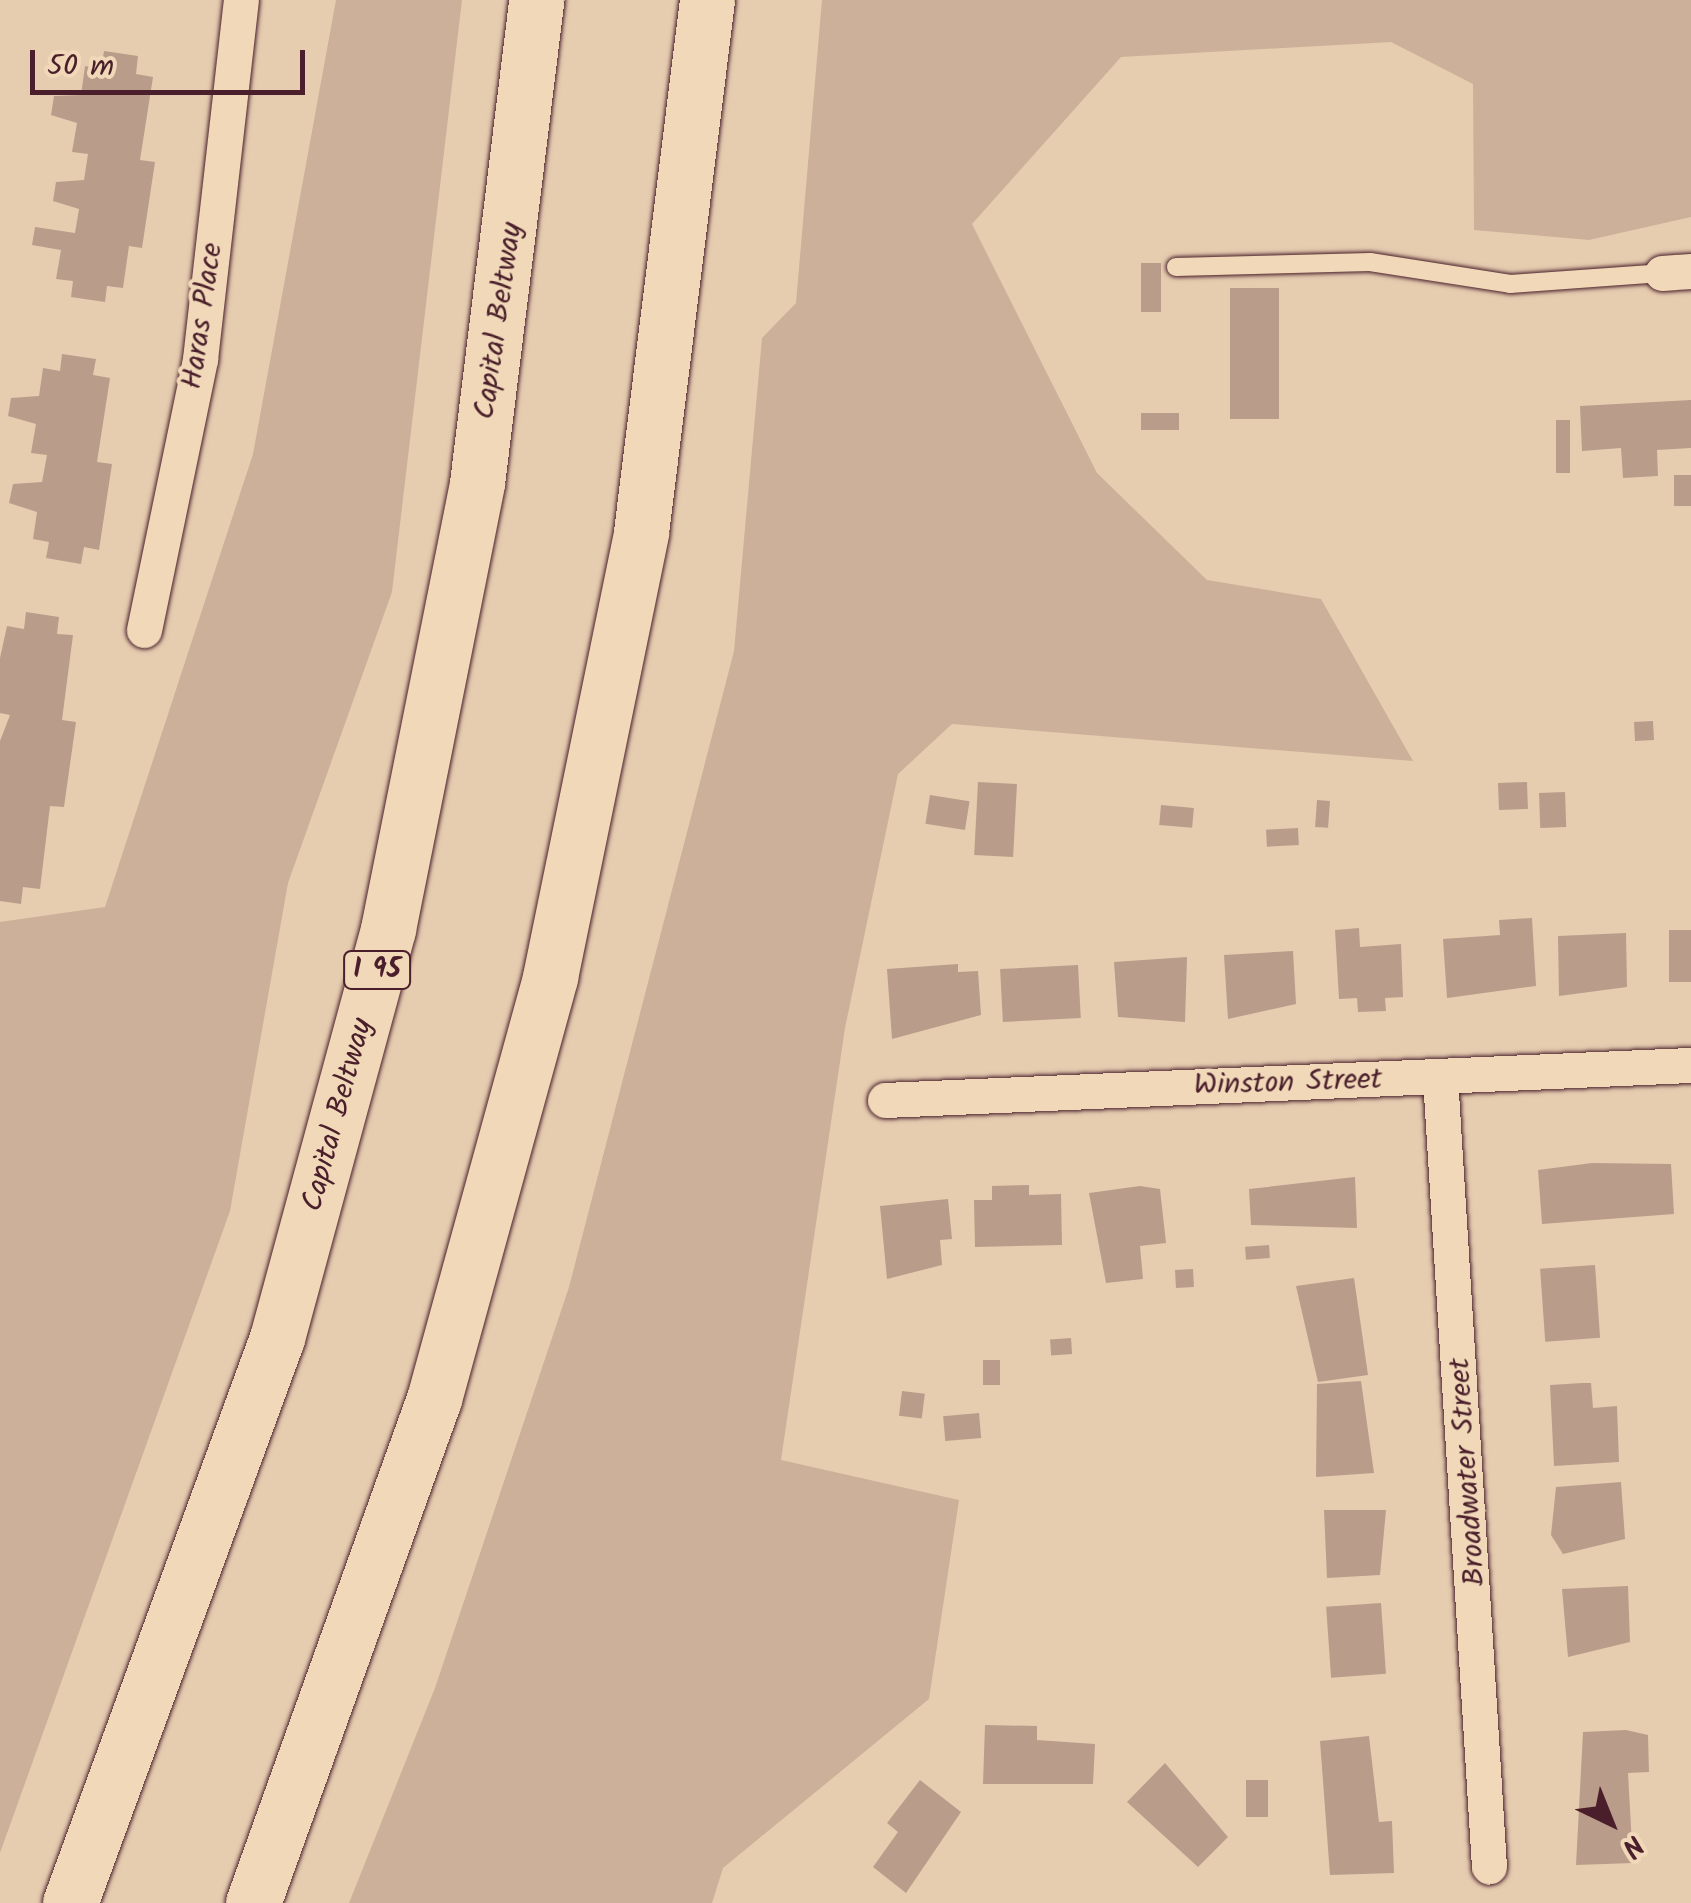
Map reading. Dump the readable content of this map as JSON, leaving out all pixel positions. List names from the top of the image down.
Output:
{
  "streets": {
    "highway": ["Capital Beltway", "I 95"],
    "street": ["Haras Place", "Winston Street", "Broadwater Street"]
  },
  "crossings": [
    ["Winston Street", "Broadwater Street"]
  ],
  "scale_bar": "50 m",
  "north": "bottom right"
}
